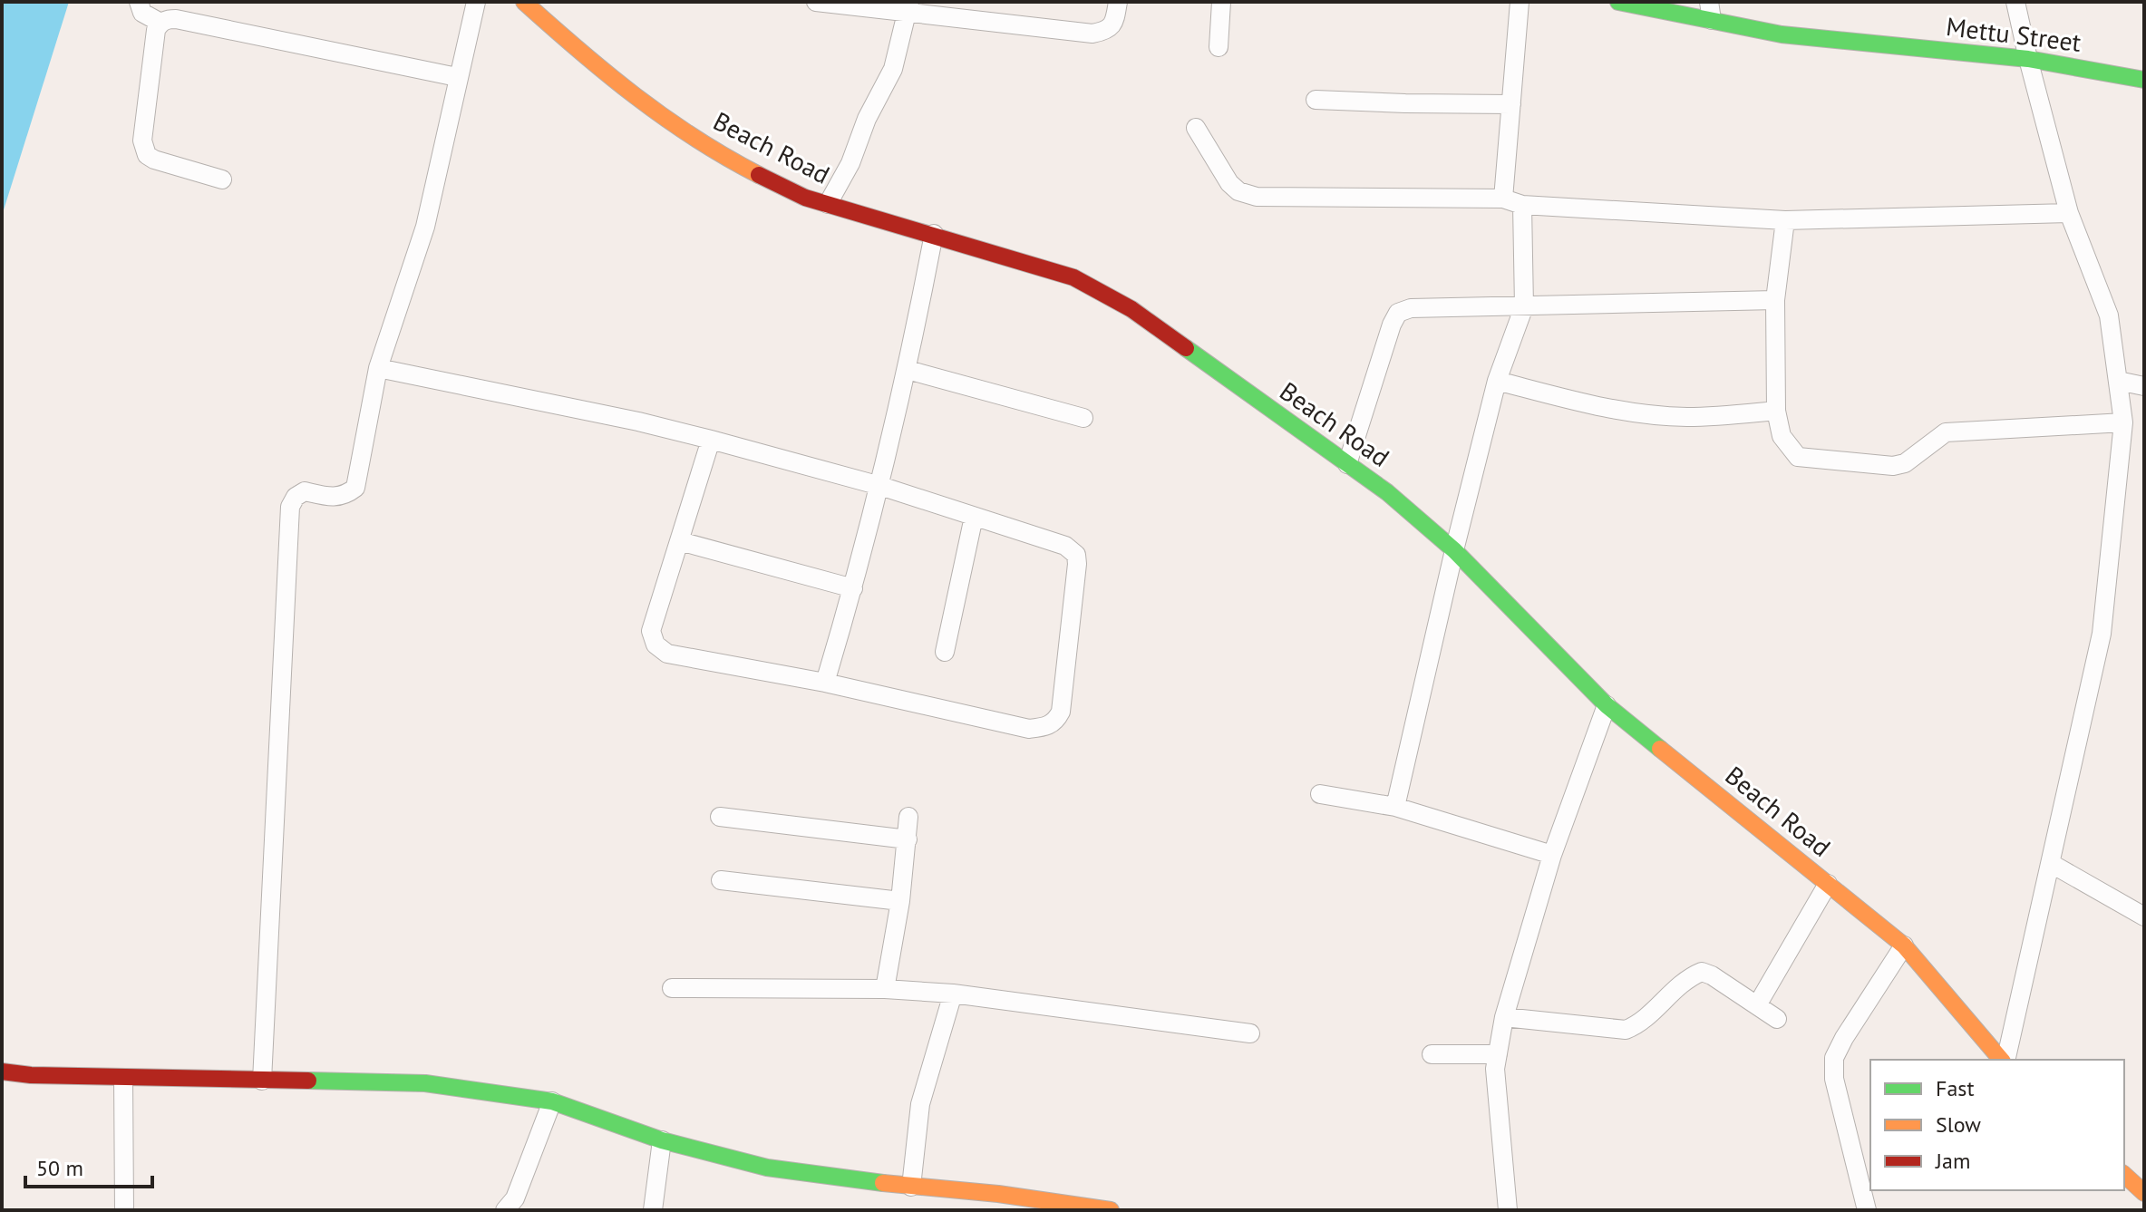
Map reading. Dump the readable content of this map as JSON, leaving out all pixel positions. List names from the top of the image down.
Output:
{
  "streets": {
    "main road": ["Mettu Street", "Beach Road"]
  },
  "legend": ["Fast", "Slow", "Jam"],
  "scale_bar": "50 m"
}
